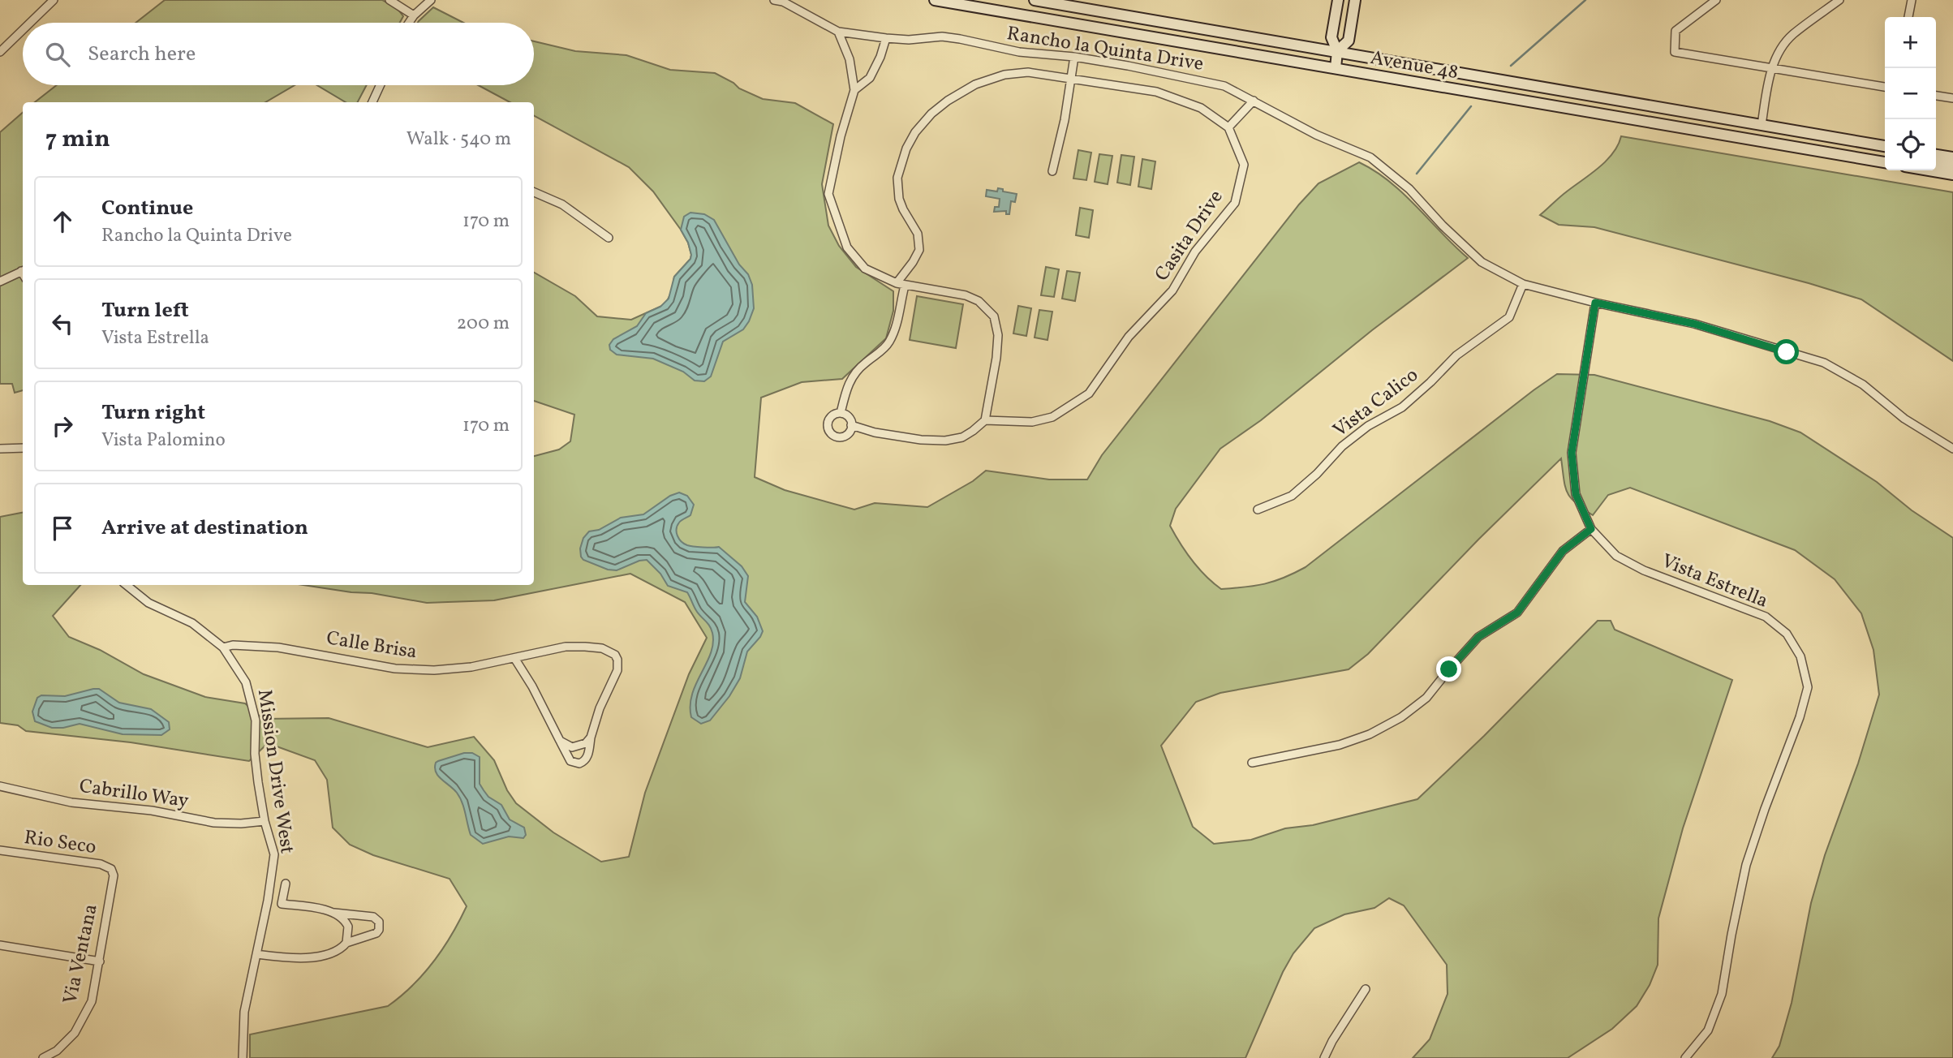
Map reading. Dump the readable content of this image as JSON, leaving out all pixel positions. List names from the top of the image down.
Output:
{
  "streets": {
    "main road": ["Avenue 48"],
    "street": [
      "Rancho la Quinta Drive",
      "Casita Drive",
      "Vista Calico",
      "Vista Estrella",
      "Calle Brisa",
      "Mission Drive West",
      "Cabrillo Way",
      "Rio Seco",
      "Via Ventana"
    ]
  },
  "crossings": [
    ["Rancho la Quinta Drive", "Vista Calico"],
    ["Rancho la Quinta Drive", "Vista Estrella"],
    ["Calle Brisa", "Mission Drive West"],
    ["Mission Drive West", "Cabrillo Way"],
    ["Rio Seco", "Via Ventana"]
  ],
  "page": {
    "map_buttons": ["+", "−"],
    "search": "Search here",
    "heading": ["7 min", "Walk · 540 m"],
    "list": [
      ["Continue", "Rancho la Quinta Drive", "170 m"],
      ["Turn left", "Vista Estrella", "200 m"],
      ["Turn right", "Vista Palomino", "170 m"],
      "Arrive at destination"
    ]
  }
}
